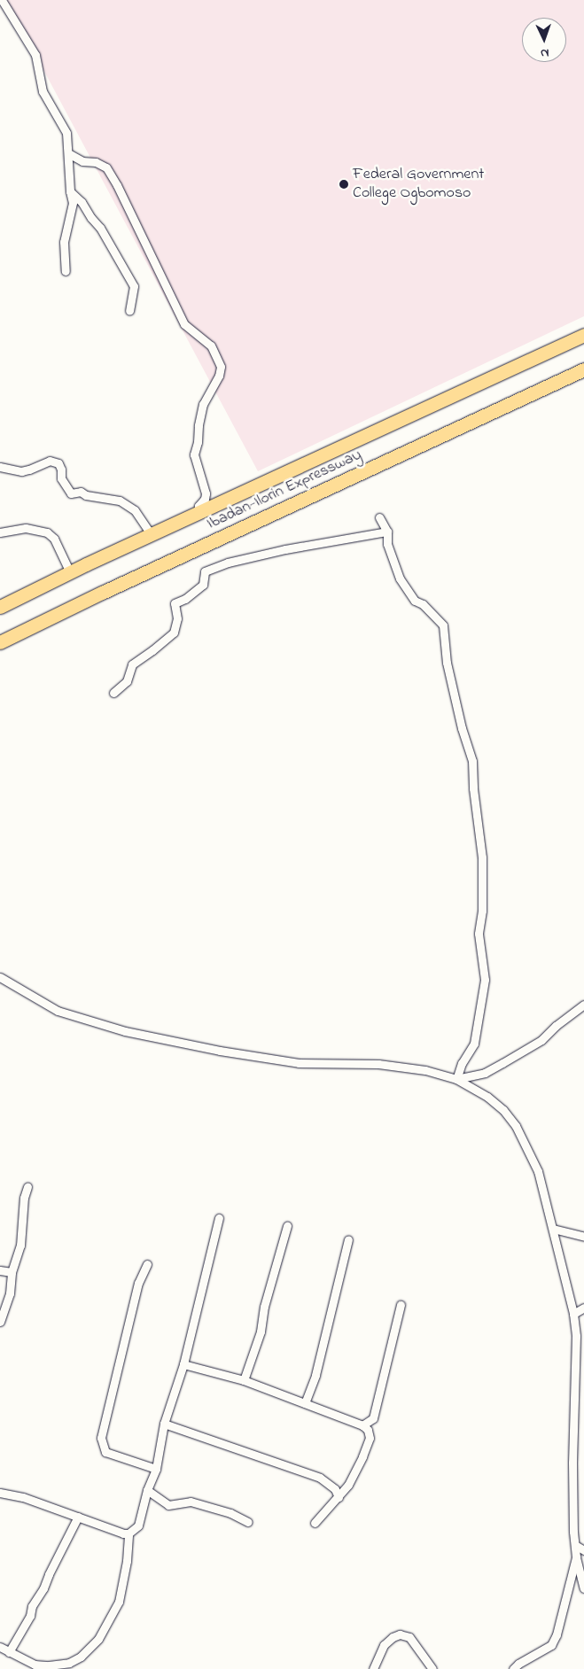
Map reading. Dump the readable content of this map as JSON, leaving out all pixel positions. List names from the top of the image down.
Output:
{
  "streets": {
    "highway": ["Ibadan-Ilorin Expressway"]
  },
  "places": ["Federal Government College Ogbomoso"],
  "north": "bottom"
}
